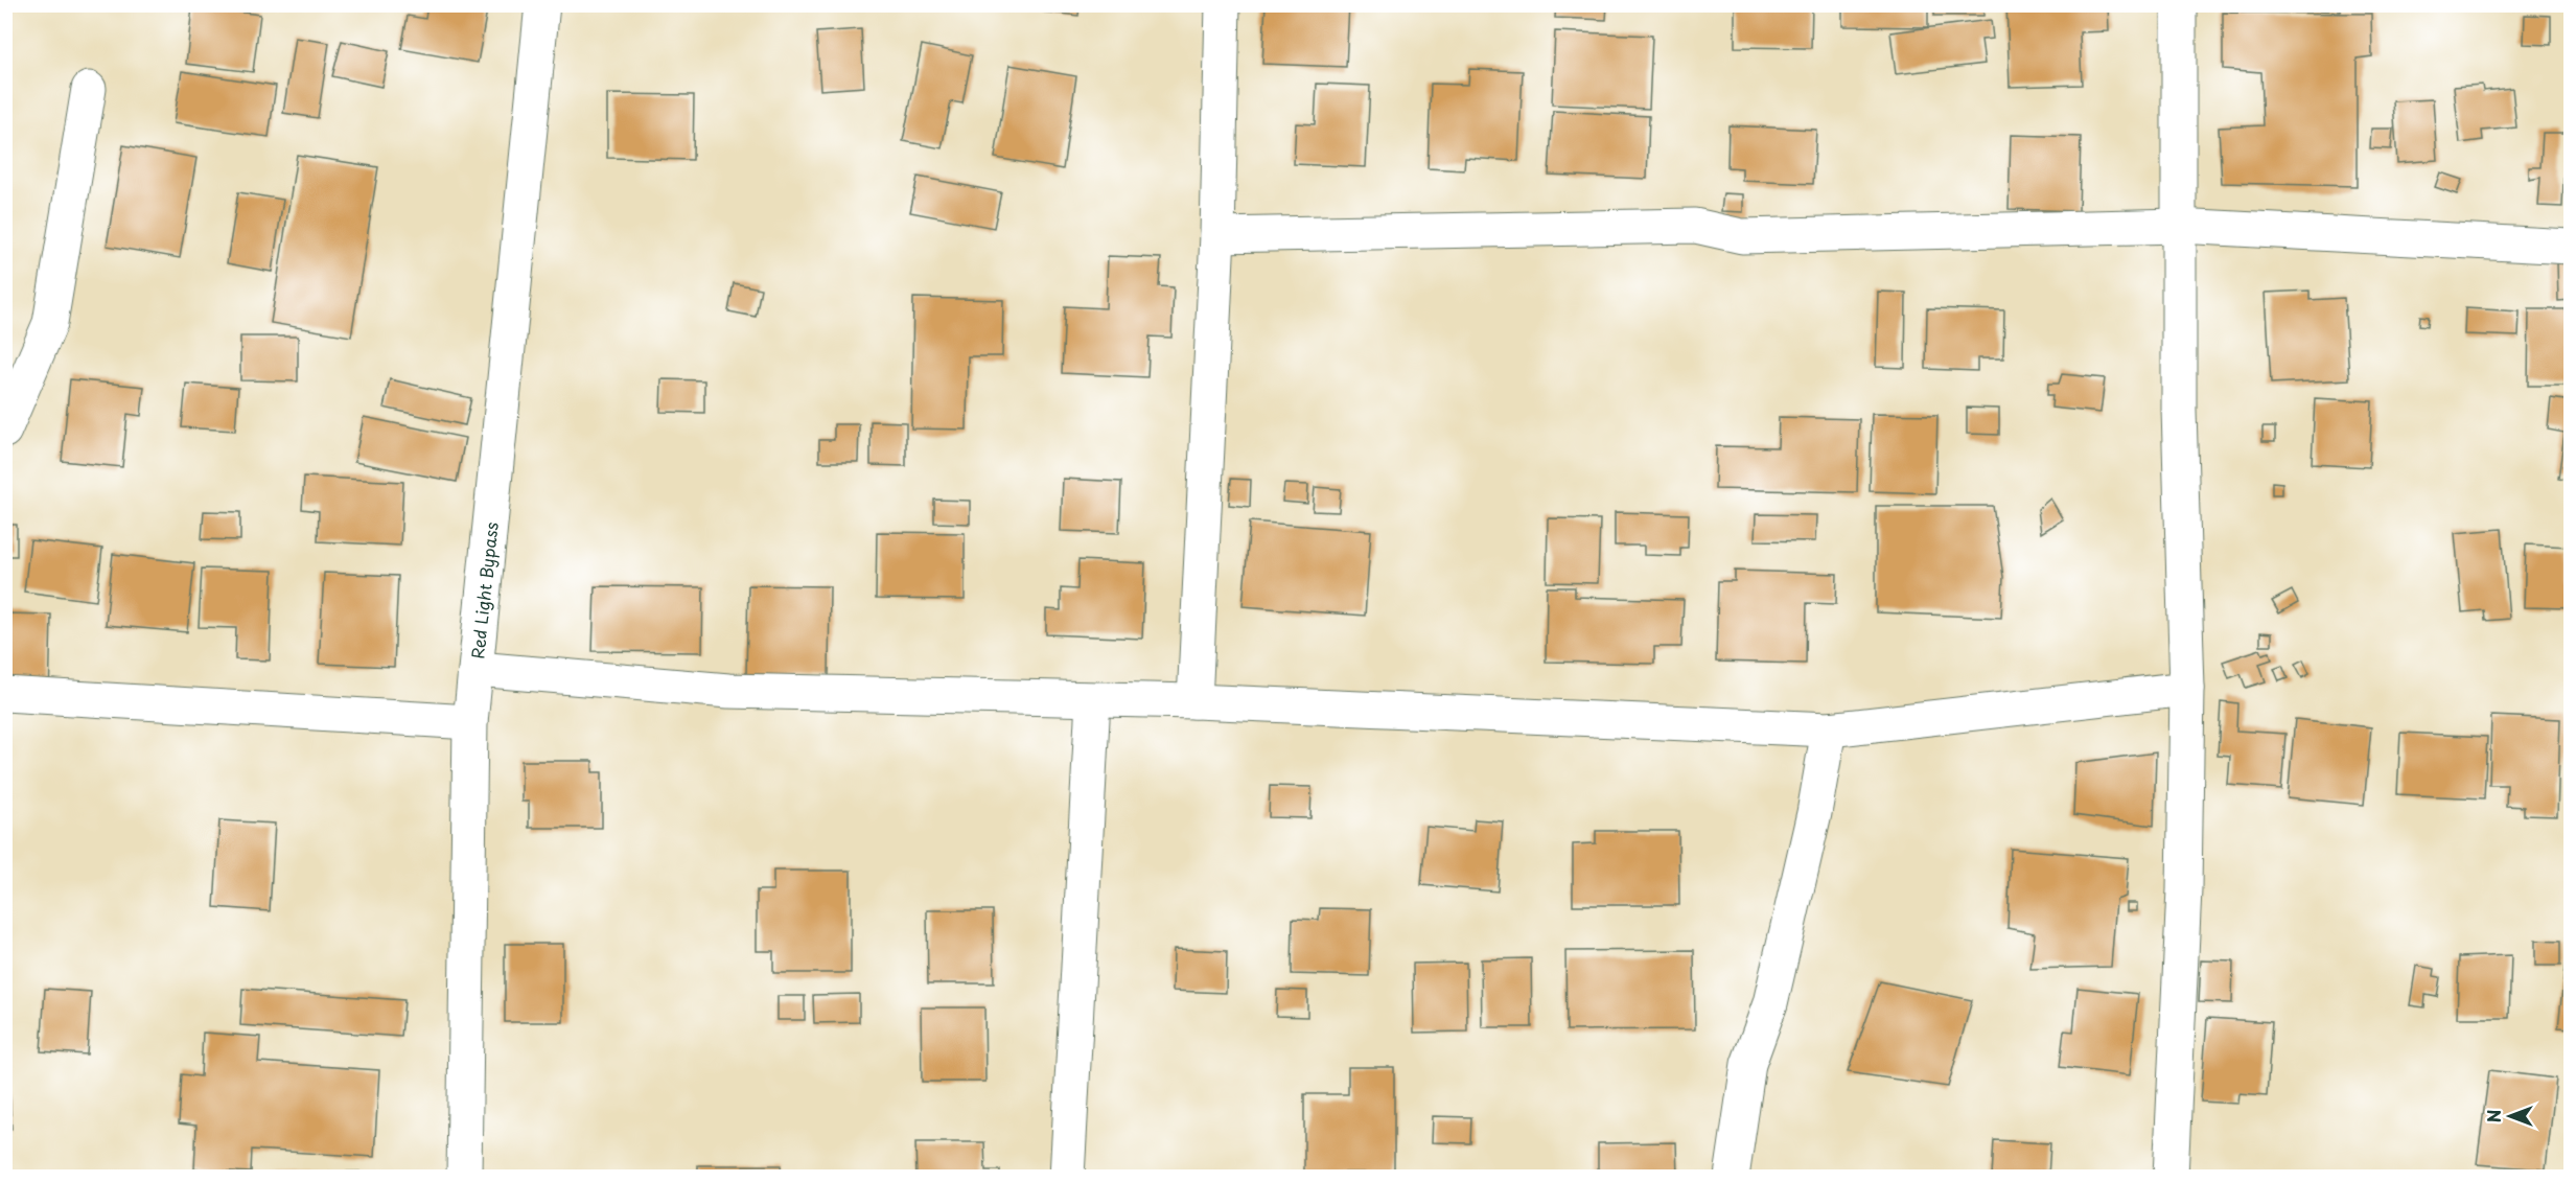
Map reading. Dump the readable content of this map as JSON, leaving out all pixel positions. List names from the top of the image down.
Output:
{
  "streets": {
    "street": ["Red Light Bypass"]
  },
  "north": "left"
}
